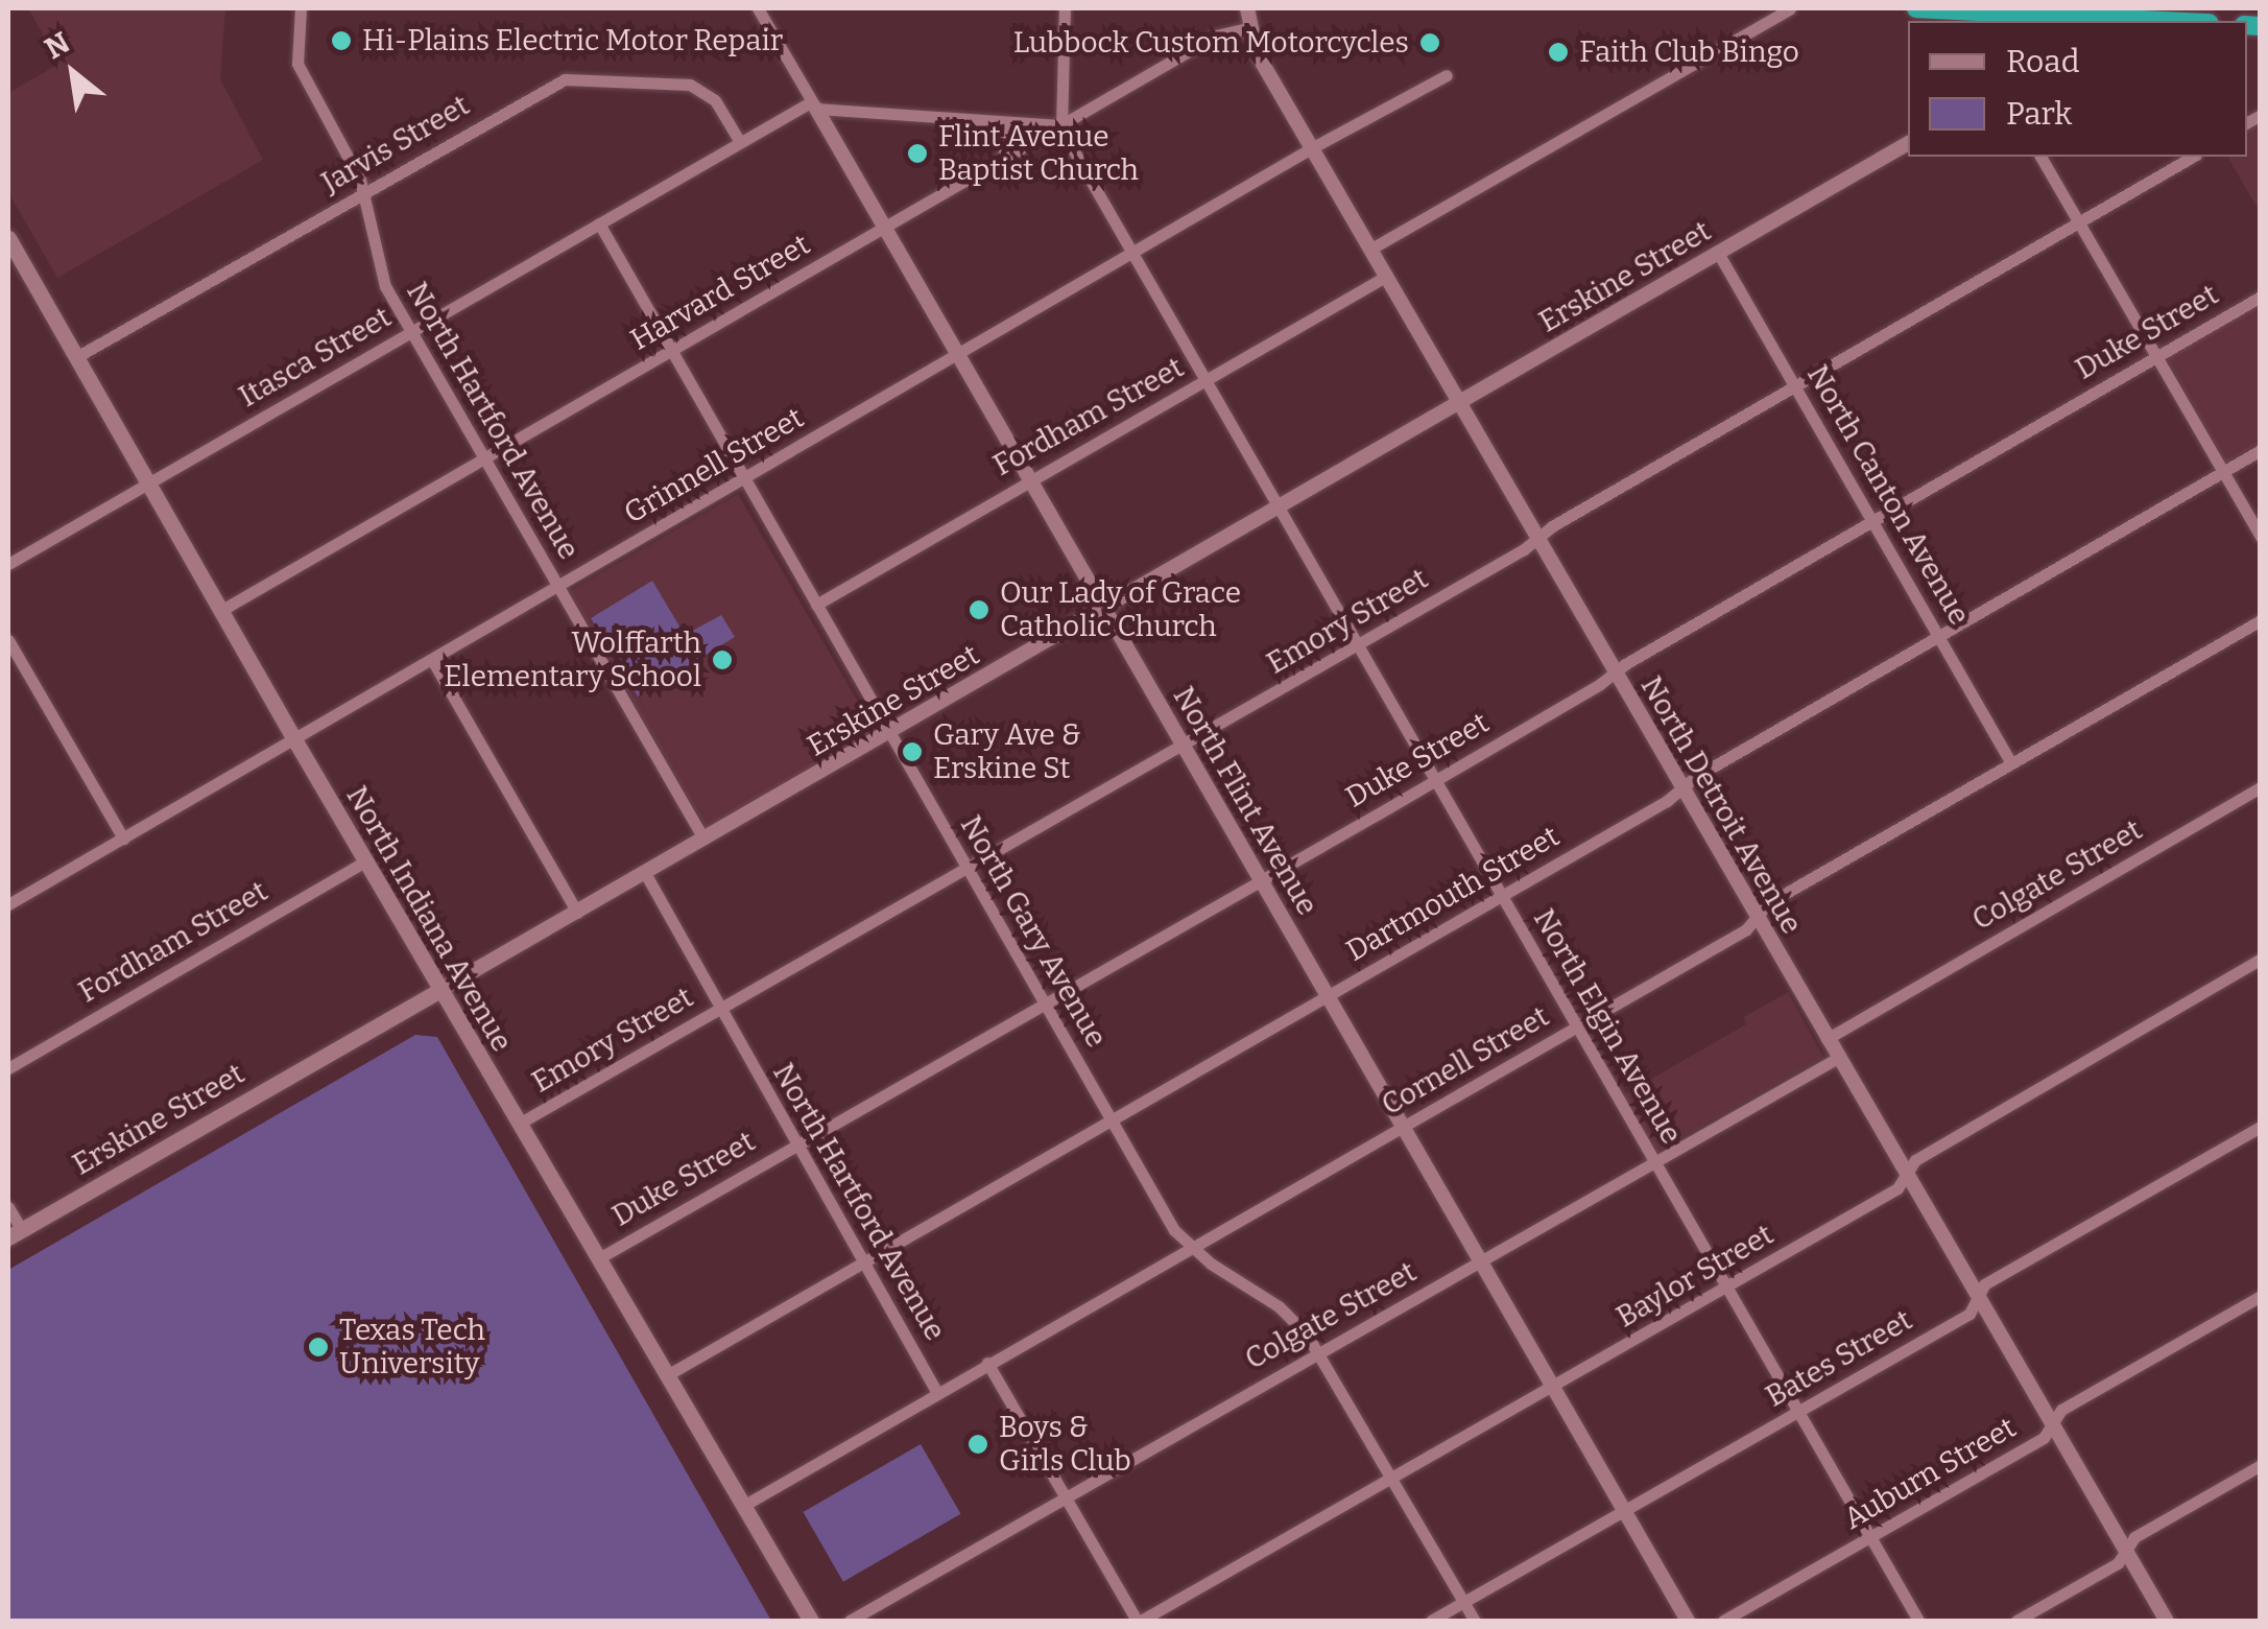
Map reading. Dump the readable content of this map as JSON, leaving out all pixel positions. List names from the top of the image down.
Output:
{
  "streets": {
    "main road": ["Erskine Street", "North Indiana Avenue"],
    "street": [
      "Jarvis Street",
      "Harvard Street",
      "Duke Street",
      "Itasca Street",
      "Fordham Street",
      "North Hartford Avenue",
      "Grinnell Street",
      "North Canton Avenue",
      "Emory Street",
      "North Flint Avenue",
      "North Detroit Avenue",
      "Colgate Street",
      "Dartmouth Street",
      "North Gary Avenue",
      "North Elgin Avenue",
      "Cornell Street",
      "Baylor Street",
      "Bates Street",
      "Auburn Street"
    ]
  },
  "crossings": [
    ["Jarvis Street", "Itasca Street"],
    ["Jarvis Street", "North Hartford Avenue"],
    ["Jarvis Street", "North Indiana Avenue"],
    ["Erskine Street", "North Hartford Avenue"],
    ["Erskine Street", "North Canton Avenue"],
    ["Erskine Street", "North Flint Avenue"],
    ["Erskine Street", "North Detroit Avenue"],
    ["Erskine Street", "North Indiana Avenue"],
    ["Erskine Street", "North Gary Avenue"],
    ["Erskine Street", "North Elgin Avenue"],
    ["Harvard Street", "North Hartford Avenue"],
    ["Harvard Street", "North Flint Avenue"],
    ["Harvard Street", "North Detroit Avenue"],
    ["Harvard Street", "North Indiana Avenue"],
    ["Harvard Street", "North Gary Avenue"],
    ["Harvard Street", "North Elgin Avenue"],
    ["Duke Street", "North Hartford Avenue"],
    ["Duke Street", "North Canton Avenue"],
    ["Duke Street", "North Flint Avenue"],
    ["Duke Street", "North Detroit Avenue"],
    ["Duke Street", "North Indiana Avenue"],
    ["Duke Street", "North Gary Avenue"],
    ["Duke Street", "North Elgin Avenue"],
    ["Itasca Street", "North Hartford Avenue"],
    ["Itasca Street", "North Flint Avenue"],
    ["Itasca Street", "North Indiana Avenue"],
    ["Itasca Street", "North Gary Avenue"],
    ["Fordham Street", "North Flint Avenue"],
    ["Fordham Street", "North Detroit Avenue"],
    ["Fordham Street", "North Indiana Avenue"],
    ["Fordham Street", "North Gary Avenue"],
    ["Fordham Street", "North Elgin Avenue"],
    ["North Hartford Avenue", "Grinnell Street"],
    ["North Hartford Avenue", "Emory Street"],
    ["North Hartford Avenue", "Dartmouth Street"],
    ["North Hartford Avenue", "Cornell Street"],
    ["Grinnell Street", "North Flint Avenue"],
    ["Grinnell Street", "North Detroit Avenue"],
    ["Grinnell Street", "North Indiana Avenue"],
    ["Grinnell Street", "North Gary Avenue"],
    ["Grinnell Street", "North Elgin Avenue"],
    ["North Canton Avenue", "Emory Street"],
    ["North Canton Avenue", "Dartmouth Street"],
    ["North Canton Avenue", "Cornell Street"],
    ["Emory Street", "North Flint Avenue"],
    ["Emory Street", "North Detroit Avenue"],
    ["Emory Street", "North Indiana Avenue"],
    ["Emory Street", "North Gary Avenue"],
    ["Emory Street", "North Elgin Avenue"],
    ["North Flint Avenue", "Colgate Street"],
    ["North Flint Avenue", "Dartmouth Street"],
    ["North Flint Avenue", "Cornell Street"],
    ["North Flint Avenue", "Baylor Street"],
    ["North Flint Avenue", "Bates Street"],
    ["North Detroit Avenue", "Colgate Street"],
    ["North Detroit Avenue", "Dartmouth Street"],
    ["North Detroit Avenue", "Cornell Street"],
    ["North Detroit Avenue", "Baylor Street"],
    ["North Detroit Avenue", "Bates Street"],
    ["North Detroit Avenue", "Auburn Street"],
    ["Colgate Street", "North Gary Avenue"],
    ["Colgate Street", "North Elgin Avenue"],
    ["Dartmouth Street", "North Indiana Avenue"],
    ["Dartmouth Street", "North Gary Avenue"],
    ["Dartmouth Street", "North Elgin Avenue"],
    ["North Indiana Avenue", "Cornell Street"],
    ["North Gary Avenue", "Cornell Street"],
    ["North Gary Avenue", "Baylor Street"],
    ["North Gary Avenue", "Bates Street"],
    ["North Elgin Avenue", "Cornell Street"],
    ["North Elgin Avenue", "Baylor Street"],
    ["North Elgin Avenue", "Bates Street"],
    ["North Elgin Avenue", "Auburn Street"]
  ],
  "places": [
    "Hi-Plains Electric Motor Repair",
    "Lubbock Custom Motorcycles",
    "Faith Club Bingo",
    "Flint Avenue Baptist Church",
    "Our Lady of Grace Catholic Church",
    "Wolffarth Elementary School",
    "Gary Ave & Erskine St",
    "Texas Tech University",
    "Boys & Girls Club"
  ],
  "legend": ["Road", "Park"],
  "north": "top left"
}
